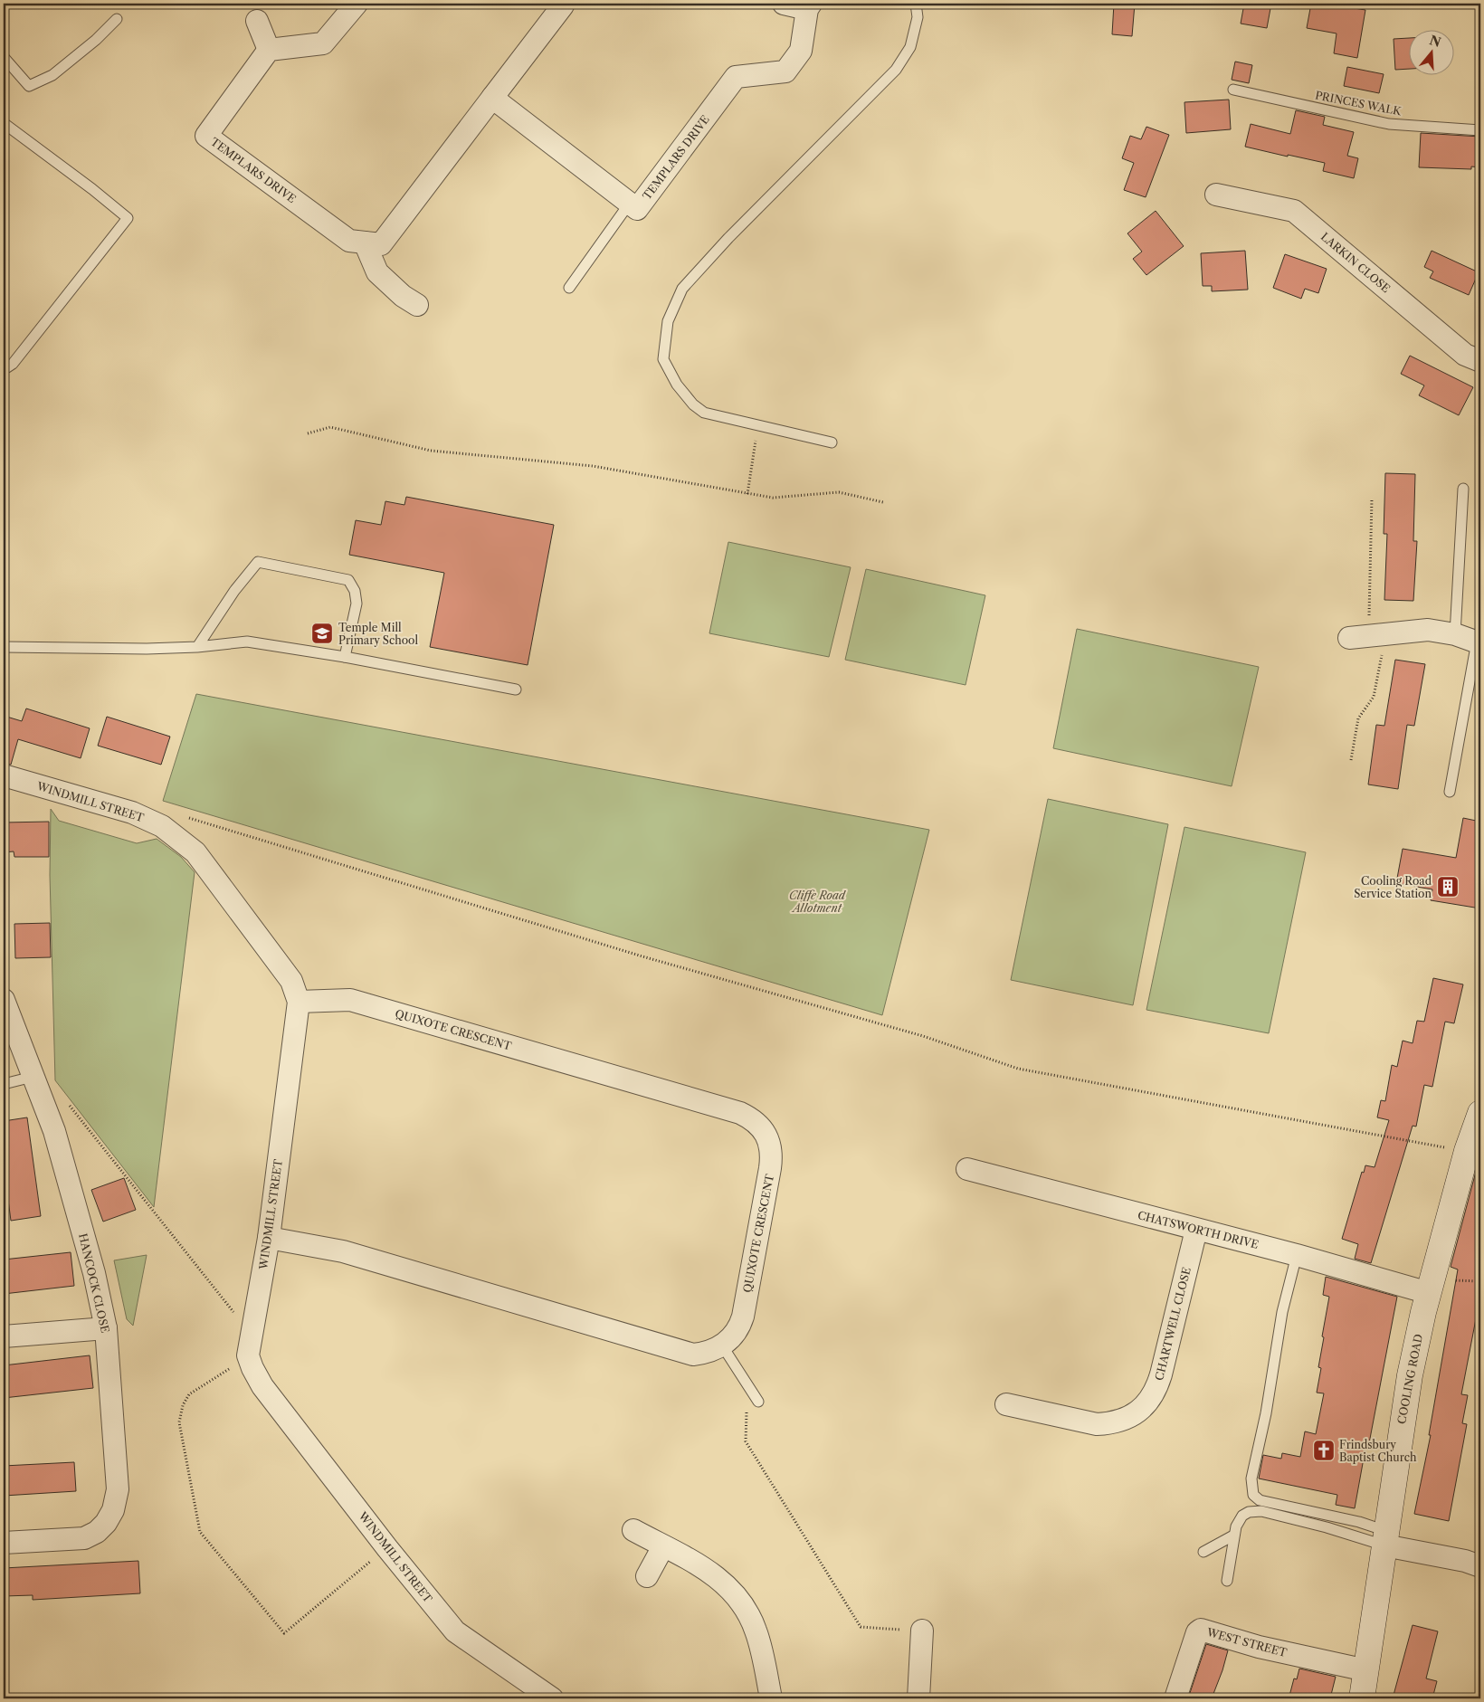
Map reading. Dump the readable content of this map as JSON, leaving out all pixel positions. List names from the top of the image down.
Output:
{
  "streets": {
    "main road": ["COOLING ROAD"],
    "street": [
      "TEMPLARS DRIVE",
      "LARKIN CLOSE",
      "WINDMILL STREET",
      "QUIXOTE CRESCENT",
      "CHATSWORTH DRIVE",
      "HANCOCK CLOSE",
      "CHARTWELL CLOSE",
      "WEST STREET"
    ],
    "lane": ["PRINCES WALK"]
  },
  "crossings": [
    ["WINDMILL STREET", "QUIXOTE CRESCENT"],
    ["CHATSWORTH DRIVE", "CHARTWELL CLOSE"],
    ["CHATSWORTH DRIVE", "COOLING ROAD"],
    ["COOLING ROAD", "WEST STREET"]
  ],
  "parks": ["Cliffe Road Allotment"],
  "places": {
    "school or university": ["Temple Mill Primary School"],
    "building": ["Cooling Road Service Station"],
    "church": ["Frindsbury Baptist Church"]
  },
  "north": "top"
}
